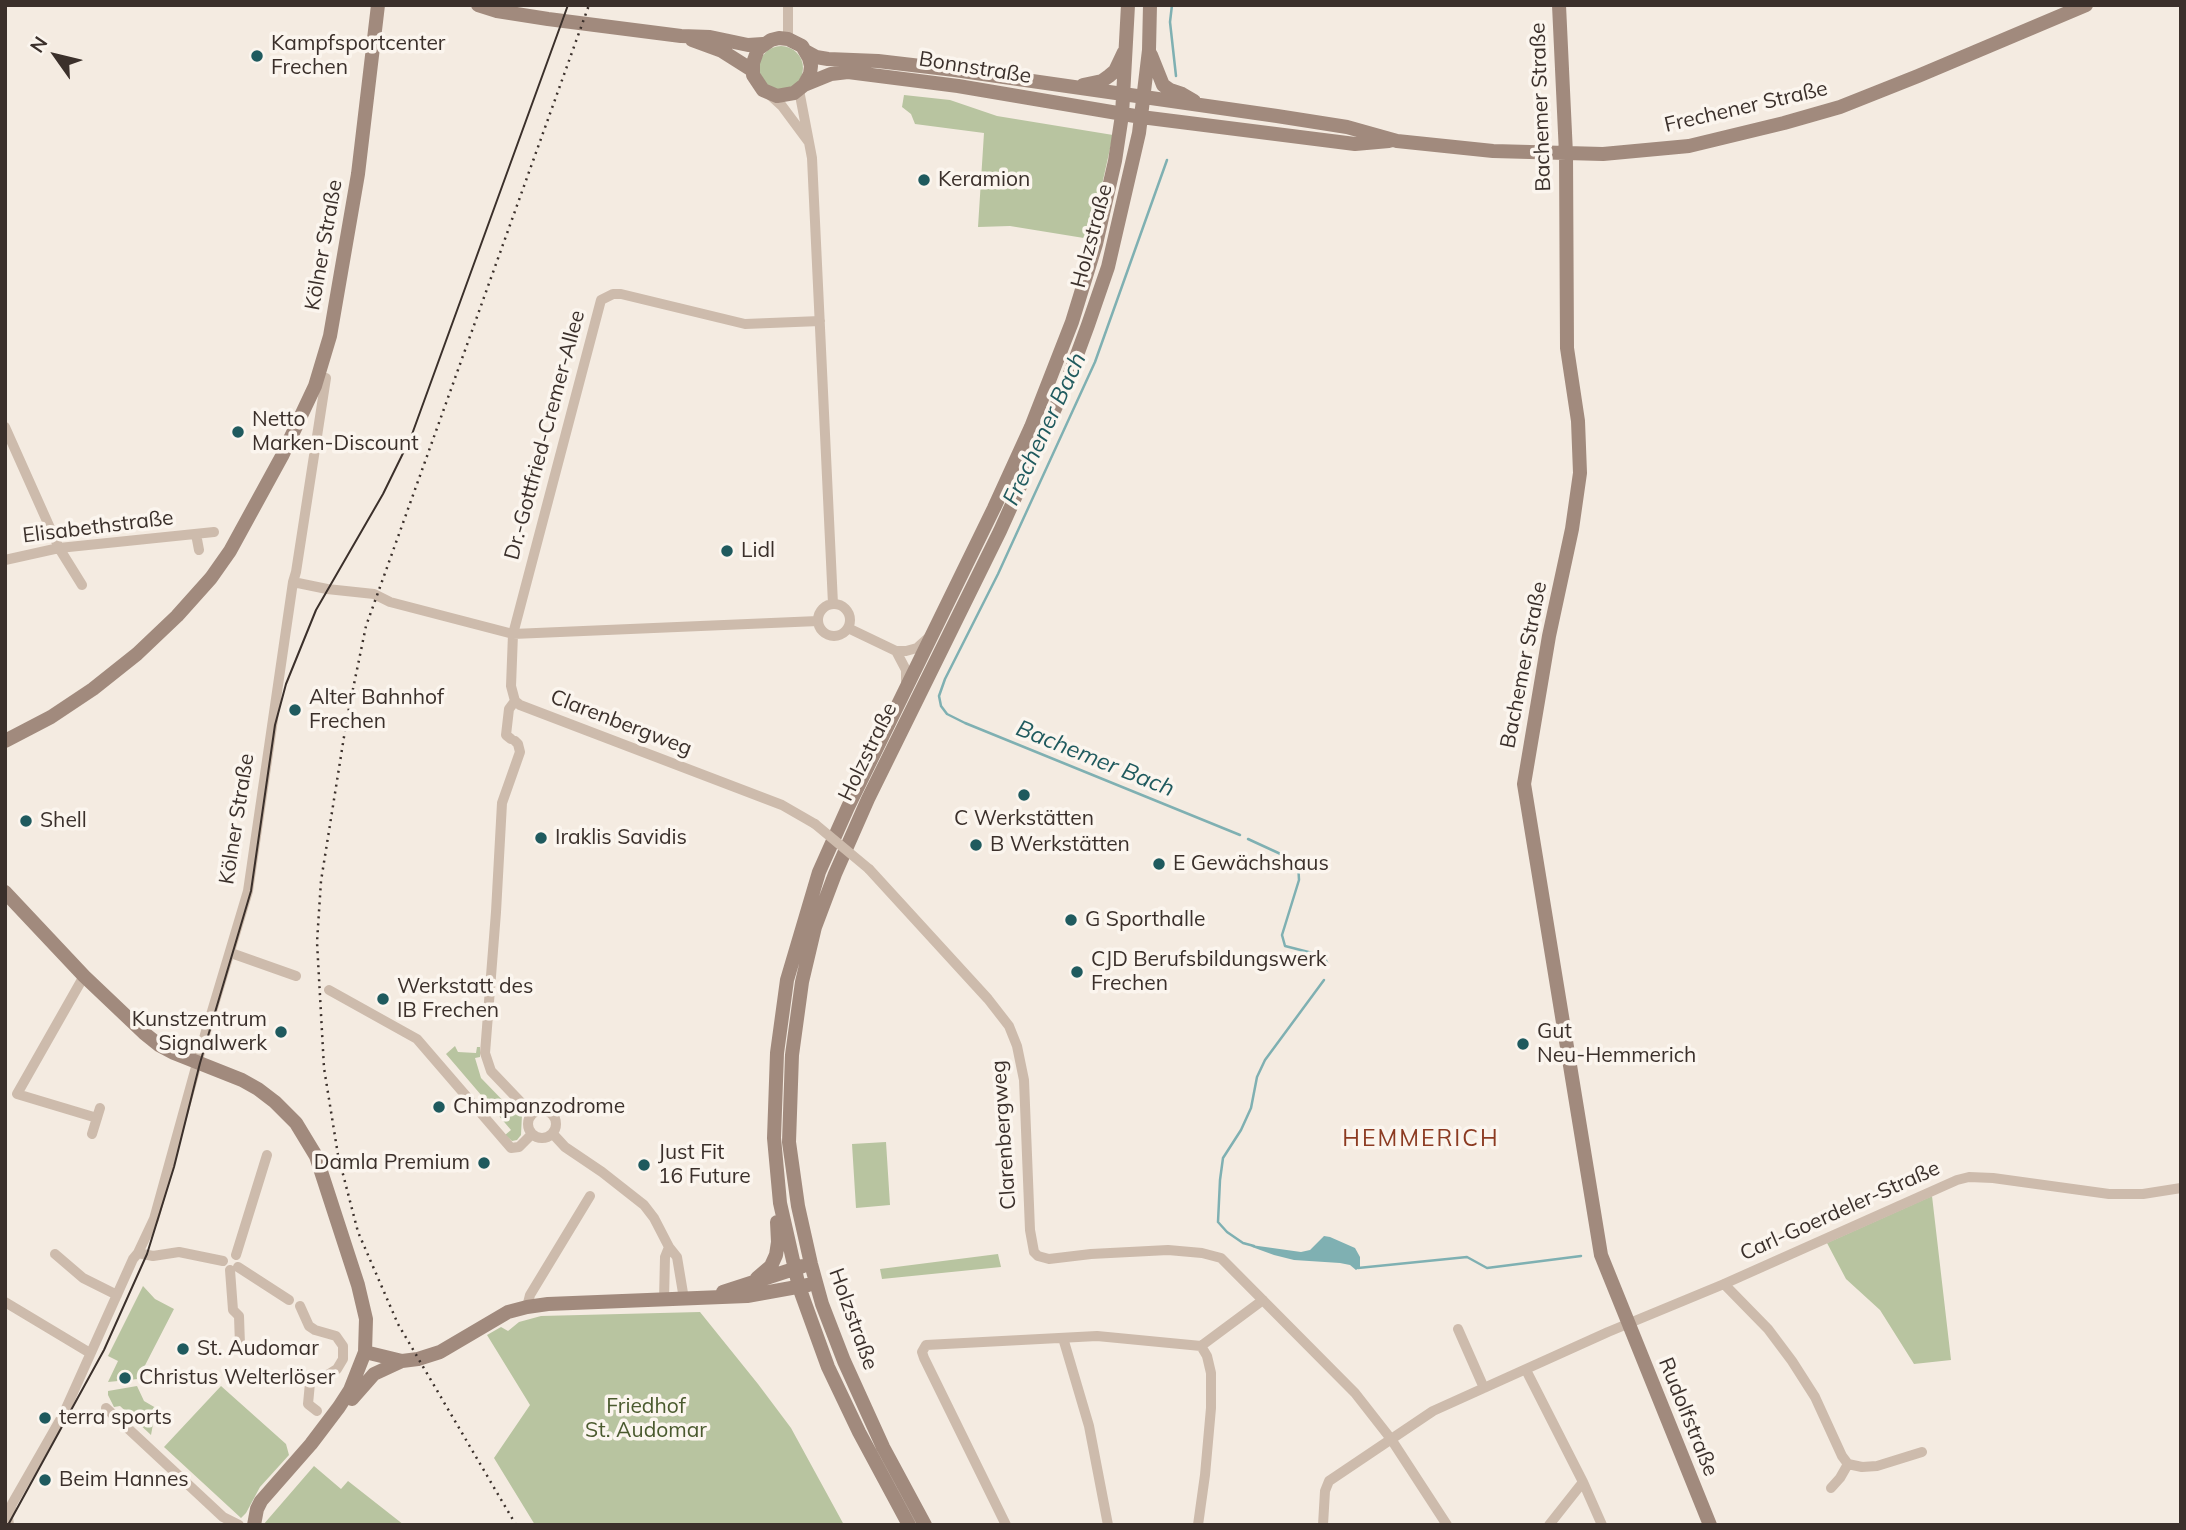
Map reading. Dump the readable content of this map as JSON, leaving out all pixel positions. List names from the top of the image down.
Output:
{
  "streets": {
    "main road": [
      "Bonnstraße",
      "Bachemer Straße",
      "Frechener Straße",
      "Holzstraße",
      "Kölner Straße",
      "Rudolfstraße"
    ],
    "street": [
      "Dr.-Gottfried-Cremer-Allee",
      "Elisabethstraße",
      "Clarenbergweg",
      "Carl-Goerdeler-Straße"
    ]
  },
  "crossings": [
    ["Bonnstraße", "Frechener Straße"],
    ["Bonnstraße", "Holzstraße"],
    ["Bachemer Straße", "Frechener Straße"],
    ["Bachemer Straße", "Carl-Goerdeler-Straße"],
    ["Bachemer Straße", "Rudolfstraße"],
    ["Frechener Straße", "Holzstraße"],
    ["Dr.-Gottfried-Cremer-Allee", "Clarenbergweg"],
    ["Clarenbergweg", "Carl-Goerdeler-Straße"],
    ["Carl-Goerdeler-Straße", "Rudolfstraße"]
  ],
  "districts": ["HEMMERICH"],
  "water": ["Frechener Bach", "Bachemer Bach"],
  "parks": ["Friedhof St. Audomar"],
  "places": [
    "Kampfsportcenter Frechen",
    "Keramion",
    "Netto Marken-Discount",
    "Lidl",
    "Alter Bahnhof Frechen",
    "C Werkstätten",
    "Shell",
    "Iraklis Savidis",
    "B Werkstätten",
    "E Gewächshaus",
    "G Sporthalle",
    "CJD Berufsbildungswerk Frechen",
    "Werkstatt des IB Frechen",
    "Kunstzentrum Signalwerk",
    "Gut Neu-Hemmerich",
    "Chimpanzodrome",
    "Damla Premium",
    "Just Fit 16 Future",
    "St. Audomar",
    "Christus Welterlöser",
    "terra sports",
    "Beim Hannes"
  ],
  "north": "top left"
}
